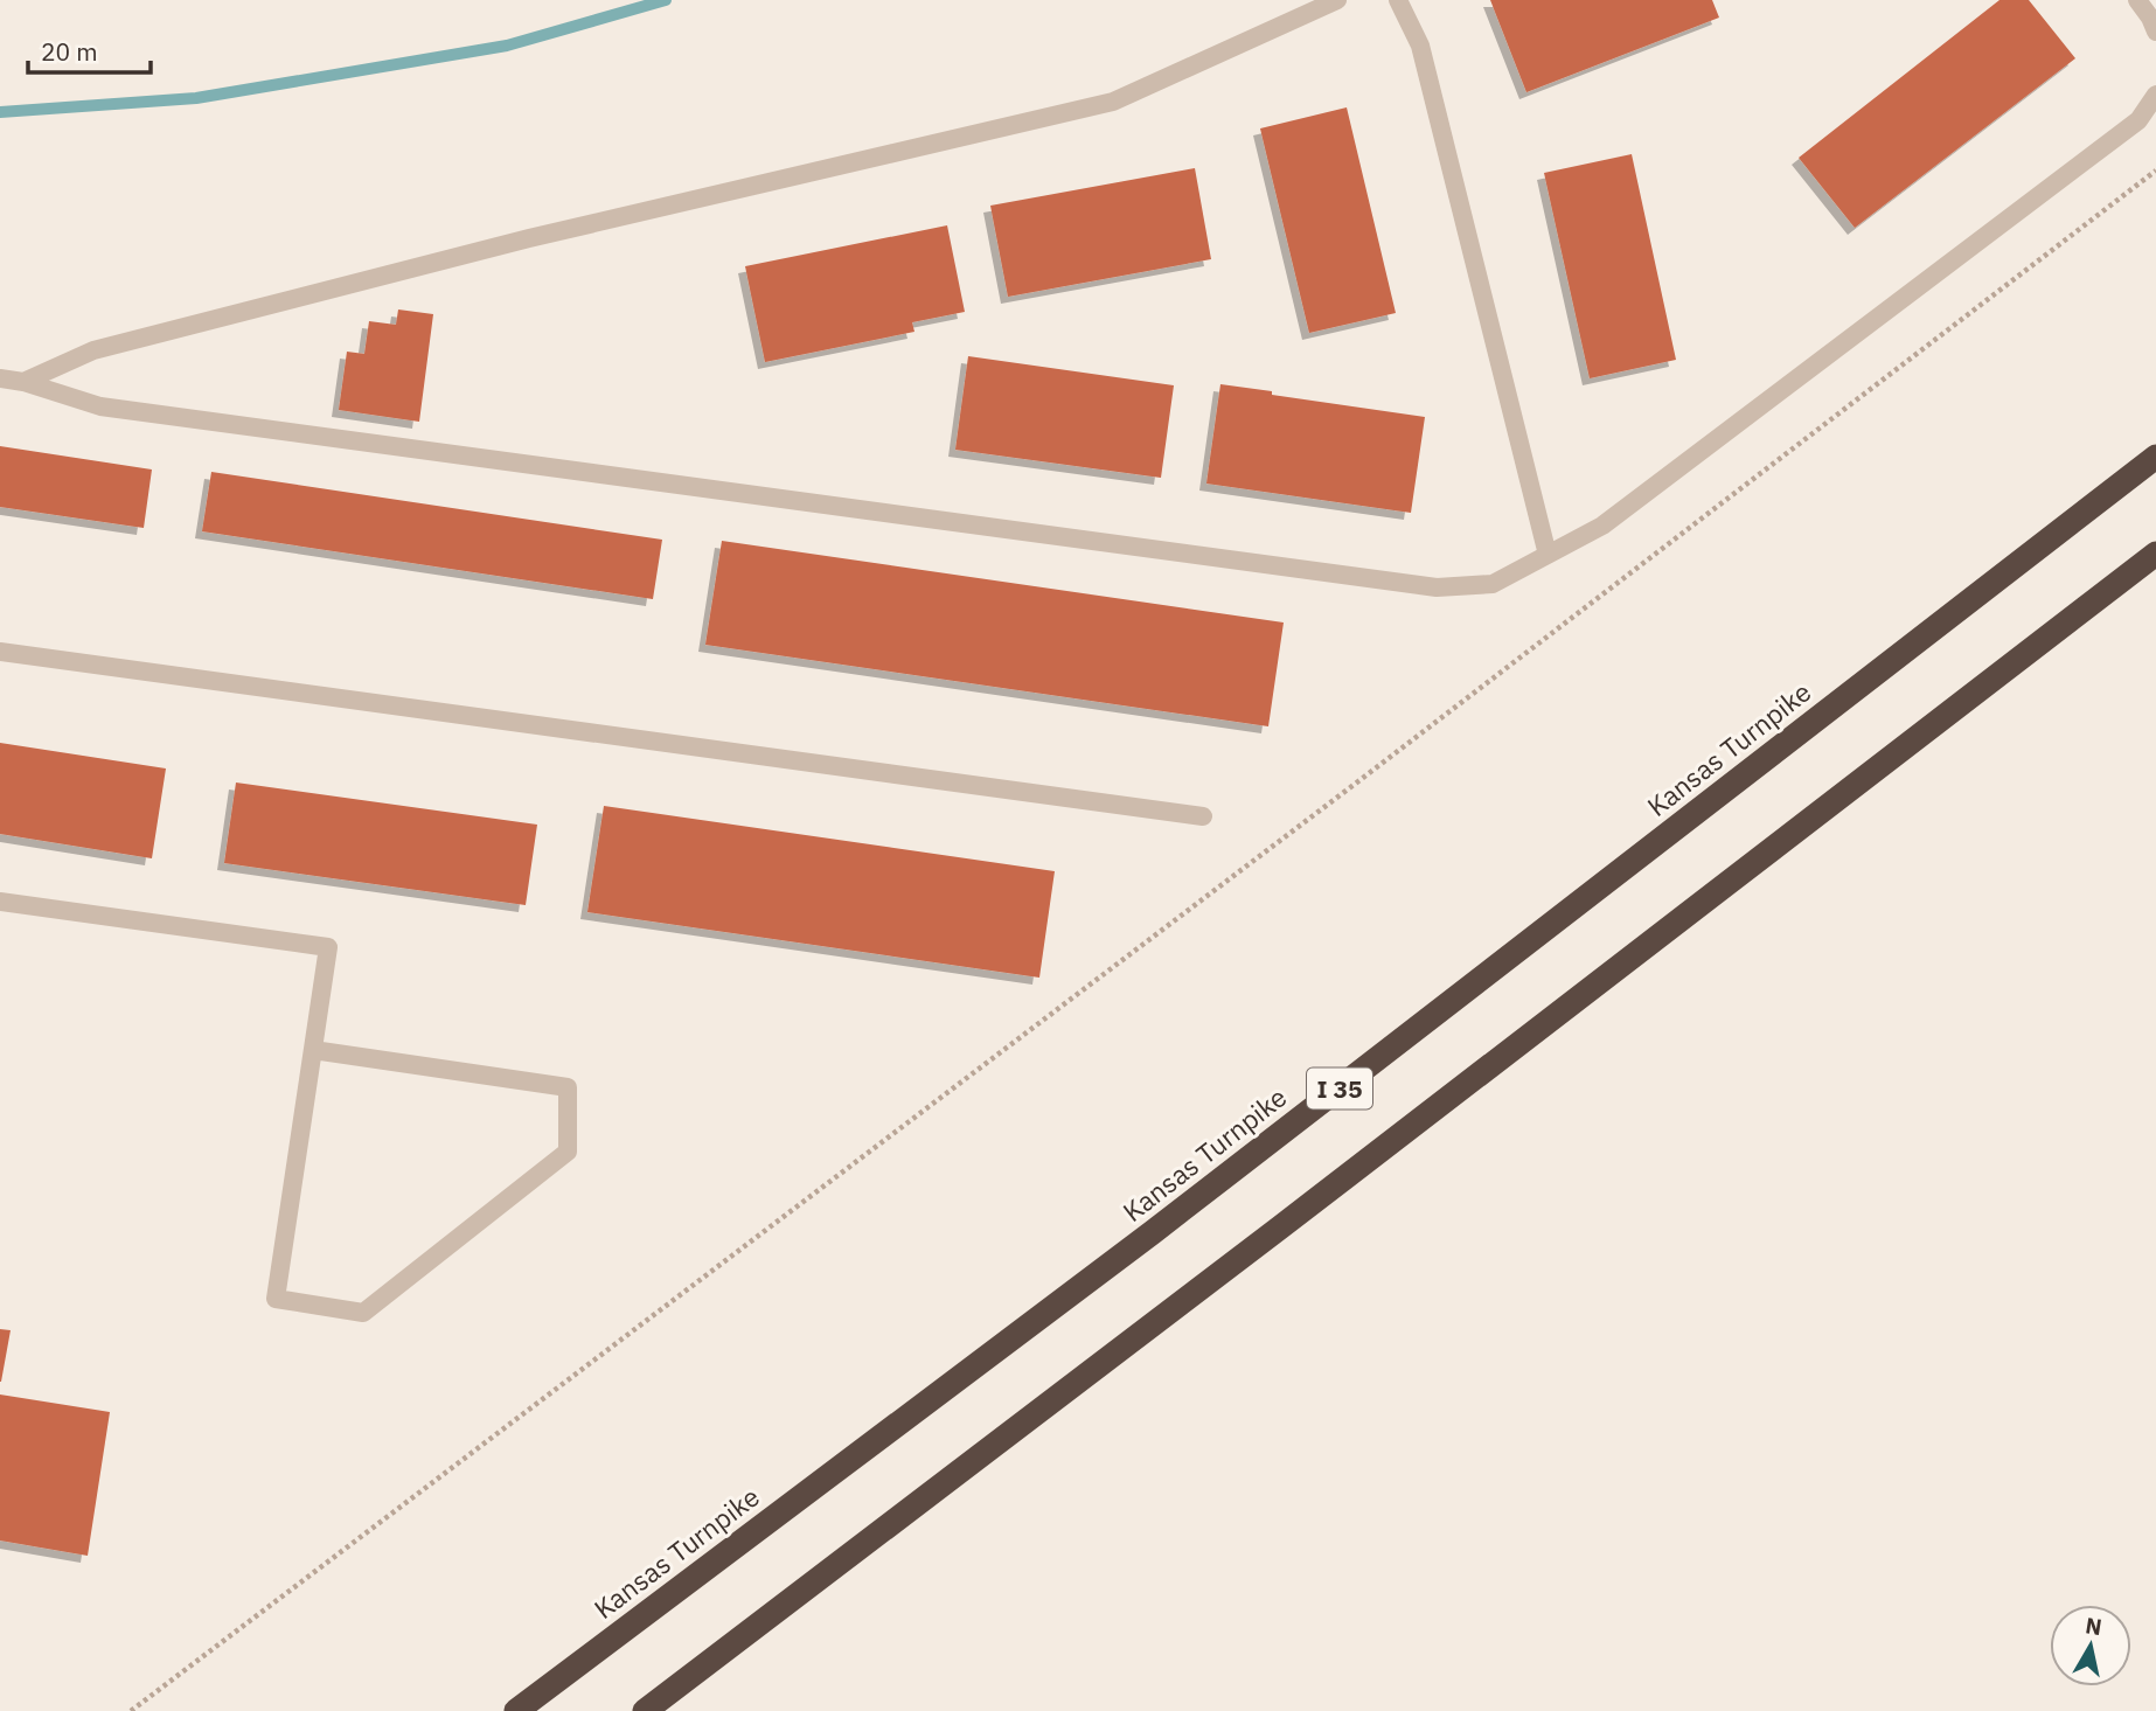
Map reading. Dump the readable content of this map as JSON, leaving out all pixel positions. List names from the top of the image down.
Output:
{
  "streets": {
    "highway": ["Kansas Turnpike", "I 35"]
  },
  "scale_bar": "20 m",
  "north": "top"
}
